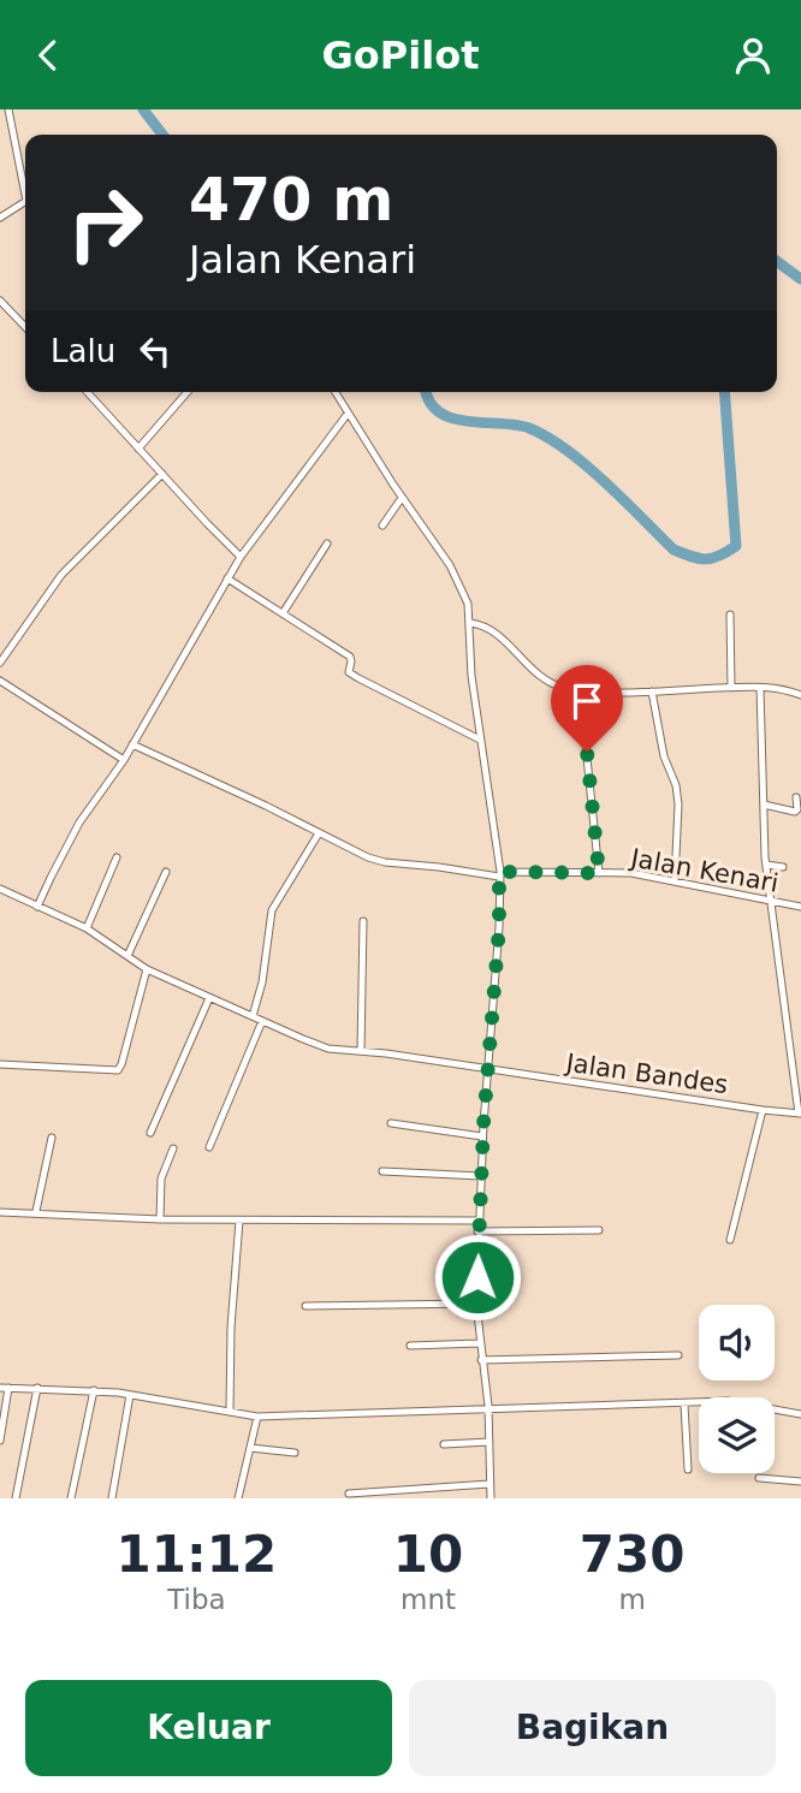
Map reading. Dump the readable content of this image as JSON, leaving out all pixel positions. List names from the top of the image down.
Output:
{
  "streets": {
    "street": ["Jalan Kenari", "Jalan Bandes"]
  },
  "page": {
    "header": "GoPilot",
    "turn": ["470 m", "Jalan Kenari"],
    "then": "Lalu",
    "eta": [
      "11:12",
      "Tiba",
      "10",
      "mnt",
      "730",
      "m"
    ],
    "buttons": ["Keluar", "Bagikan"]
  }
}
